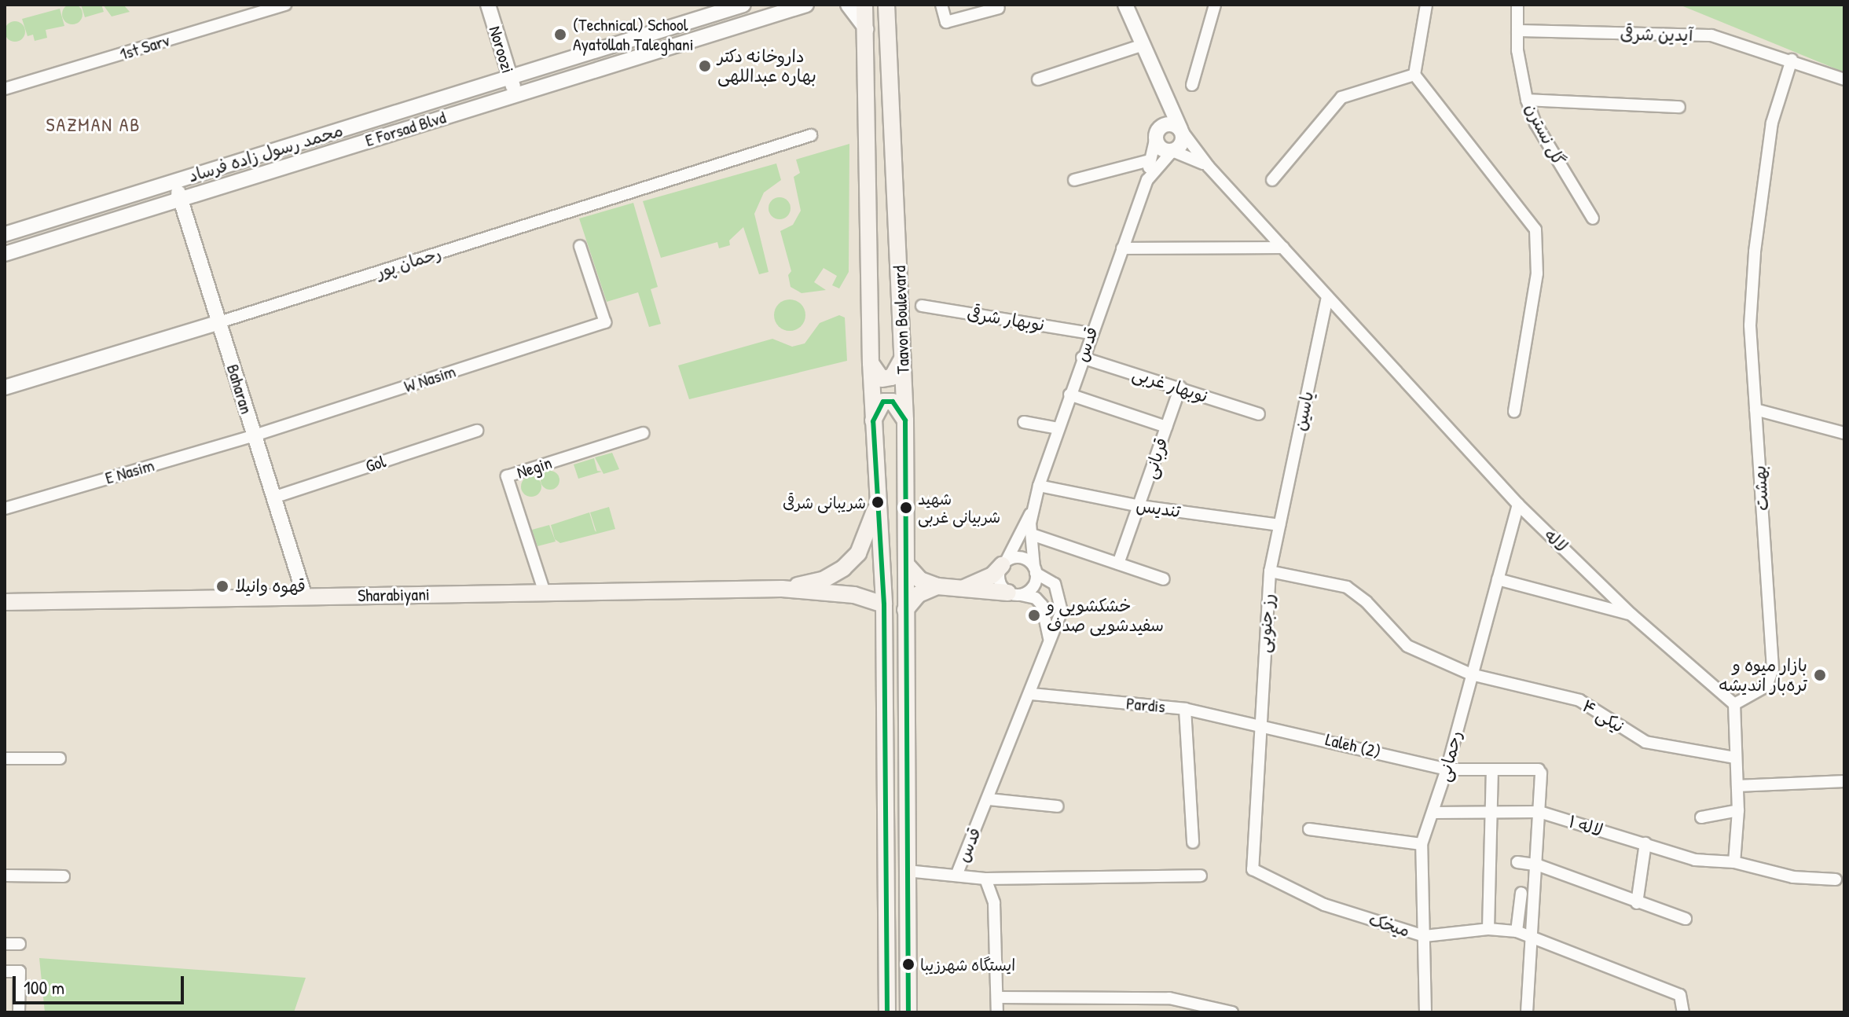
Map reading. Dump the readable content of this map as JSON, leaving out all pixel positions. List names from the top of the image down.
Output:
{
  "streets": {
    "main road": ["Taavon Boulevard", "Sharabiyani"],
    "street": [
      "آیدین شرقی",
      "1st Sarv",
      "Noroozi",
      "E Forsad Blvd",
      "گل نسترن",
      "محمد رسول زاده فرساد",
      "رحمان پور",
      "نوبهار شرقی",
      "قدس",
      "W Nasim",
      "نوبهار غربی",
      "Baharan",
      "یاسین",
      "قربانی",
      "Gol",
      "Negin",
      "E Nasim",
      "بهشت",
      "تندیس",
      "لاله",
      "رز جنوبی",
      "Pardis",
      "نیکی ۴",
      "Laleh (2)",
      "رحمانی",
      "لاله ۱",
      "میخک"
    ]
  },
  "crossings": [
    ["آیدین شرقی", "گل نسترن"],
    ["آیدین شرقی", "بهشت"],
    ["Noroozi", "E Forsad Blvd"],
    ["Noroozi", "محمد رسول زاده فرساد"],
    ["E Forsad Blvd", "Baharan"],
    ["محمد رسول زاده فرساد", "Baharan"],
    ["رحمان پور", "Baharan"],
    ["نوبهار شرقی", "قدس"],
    ["Taavon Boulevard", "قدس"],
    ["Taavon Boulevard", "Sharabiyani"],
    ["قدس", "نوبهار غربی"],
    ["قدس", "تندیس"],
    ["قدس", "لاله"],
    ["قدس", "Pardis"],
    ["W Nasim", "Baharan"],
    ["W Nasim", "E Nasim"],
    ["نوبهار غربی", "قربانی"],
    ["Baharan", "Gol"],
    ["Baharan", "E Nasim"],
    ["Baharan", "Sharabiyani"],
    ["یاسین", "تندیس"],
    ["یاسین", "لاله"],
    ["یاسین", "رز جنوبی"],
    ["قربانی", "تندیس"],
    ["Negin", "Sharabiyani"],
    ["بهشت", "لاله"],
    ["تندیس", "رز جنوبی"],
    ["لاله", "رحمانی"],
    ["رز جنوبی", "Pardis"],
    ["رز جنوبی", "نیکی ۴"],
    ["رز جنوبی", "Laleh (2)"],
    ["رز جنوبی", "میخک"],
    ["Pardis", "Laleh (2)"],
    ["نیکی ۴", "رحمانی"],
    ["Laleh (2)", "رحمانی"],
    ["Laleh (2)", "لاله ۱"],
    ["رحمانی", "لاله ۱"],
    ["رحمانی", "میخک"]
  ],
  "districts": ["SAZMAN AB"],
  "places": [
    "(Technical) School Ayatollah Taleghani",
    "داروخانه دکتر بهاره عبداللهی",
    "شریبانی شرقی",
    "شهید شربیانی غربی",
    "قهوه وانیلا",
    "خشکشویی و سفیدشویی صدف",
    "بازار میوه و تره‌بار اندیشه",
    "ایستگاه شهرزیبا"
  ],
  "scale_bar": "100 m"
}
